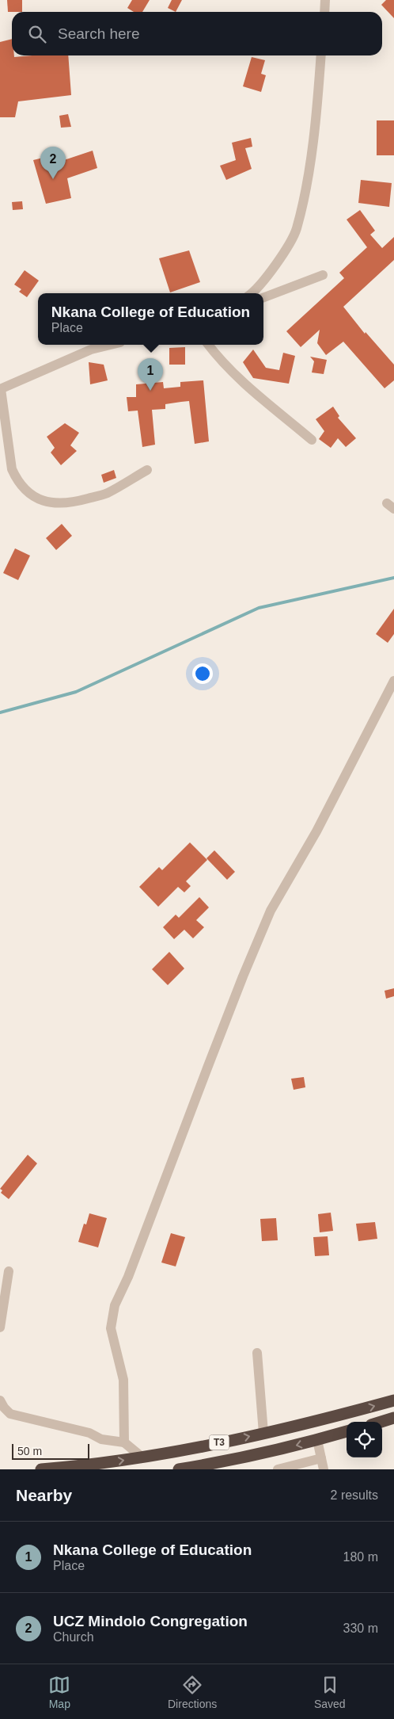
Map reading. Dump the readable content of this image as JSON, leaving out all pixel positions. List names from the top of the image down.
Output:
{
  "streets": {
    "highway": ["T3"]
  },
  "scale_bar": "50 m",
  "page": {
    "search": "Search here",
    "pins": ["2", "1"],
    "popup": ["Nkana College of Education", "Place"],
    "scale": "50 m",
    "heading": ["Nearby", "2 results"],
    "list": [
      {
        "mark": "1",
        "name": "Nkana College of Education",
        "note": "Place",
        "value": "180 m"
      },
      {
        "mark": "2",
        "name": "UCZ Mindolo Congregation",
        "note": "Church",
        "value": "330 m"
      }
    ],
    "nav": ["Map", "Directions", "Saved"]
  }
}
